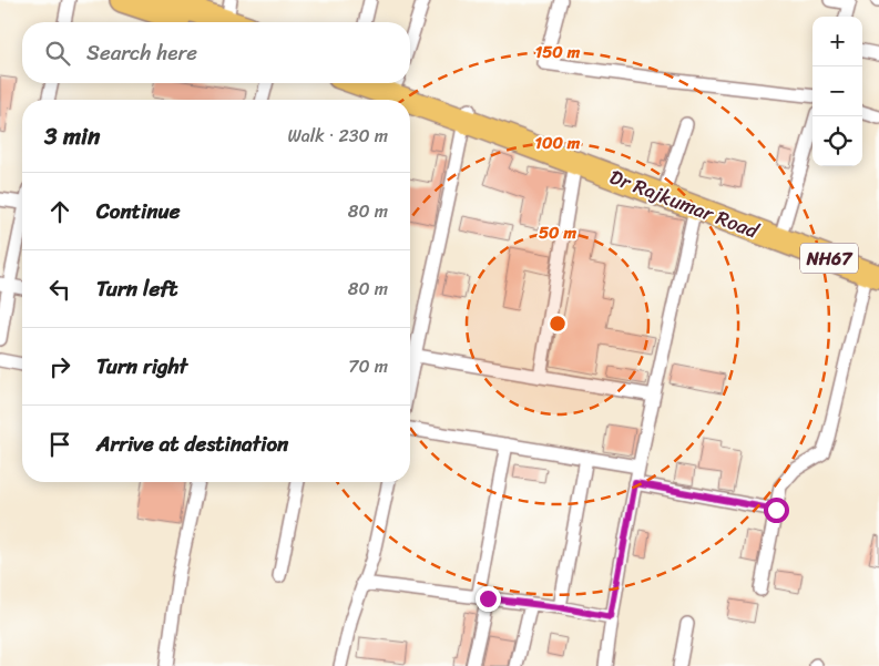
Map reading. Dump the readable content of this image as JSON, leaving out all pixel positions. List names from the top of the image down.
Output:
{
  "streets": {
    "highway": ["Dr Rajkumar Road", "NH67"]
  },
  "crossings": [
    ["Dr Rajkumar Road", "NH67"]
  ],
  "page": {
    "map_buttons": ["+", "−"],
    "search": "Search here",
    "heading": ["3 min", "Walk · 230 m"],
    "list": [
      ["Continue", "80 m"],
      ["Turn left", "80 m"],
      ["Turn right", "70 m"],
      "Arrive at destination"
    ]
  },
  "rings": ["150 m", "100 m", "50 m"]
}
